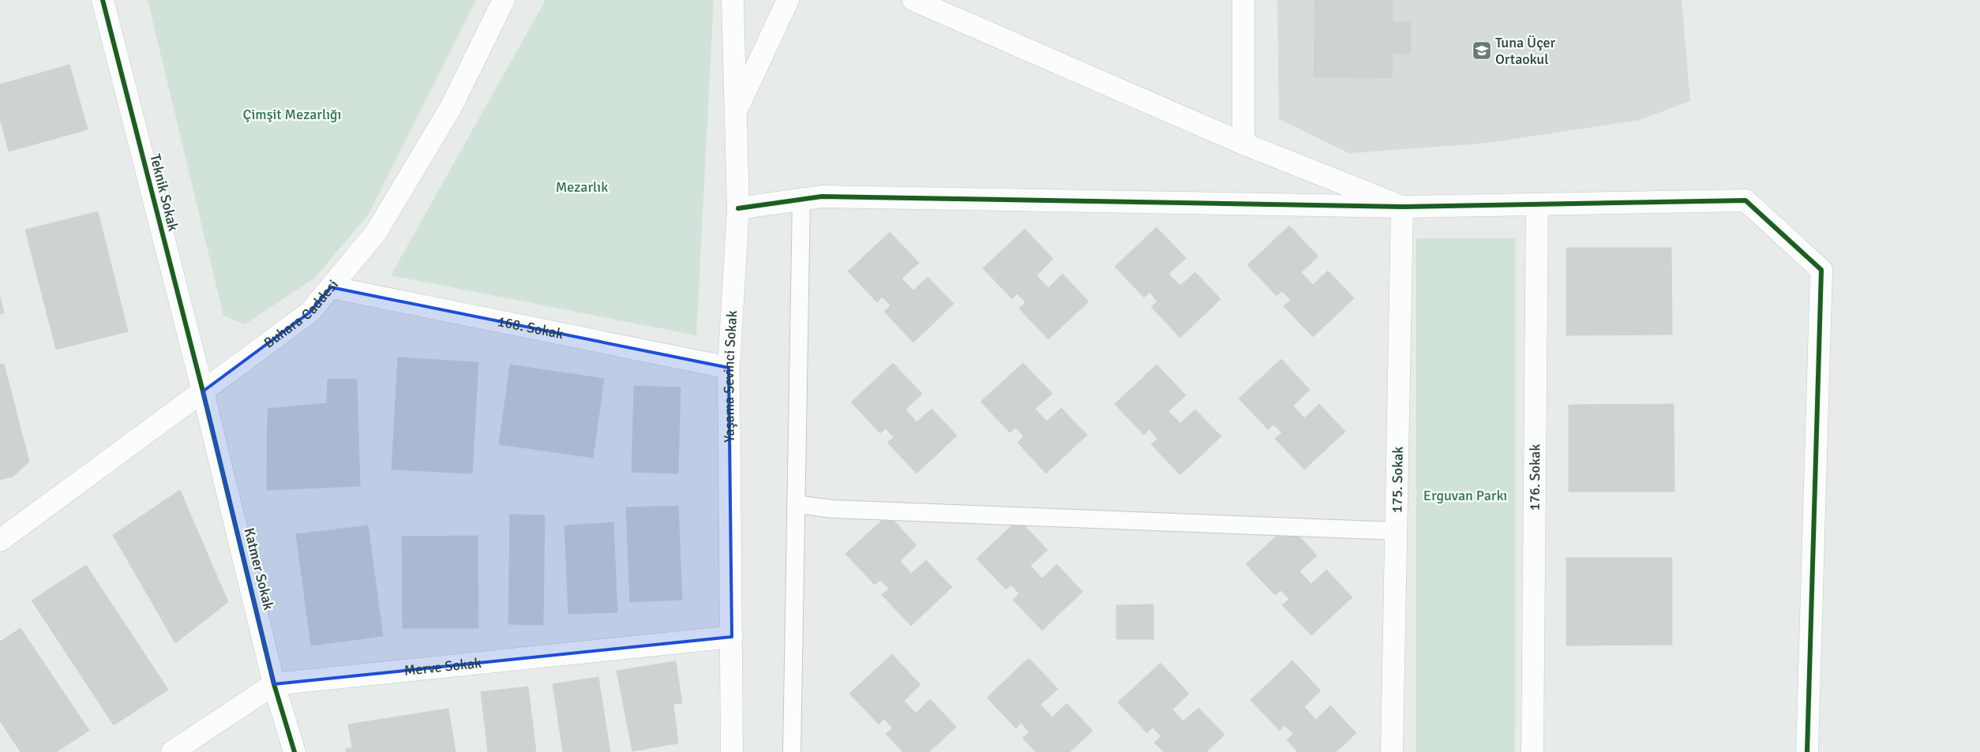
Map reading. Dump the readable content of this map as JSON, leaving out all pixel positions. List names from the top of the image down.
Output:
{
  "streets": {
    "street": [
      "Teknik Sokak",
      "Buhara Caddesi",
      "168. Sokak",
      "Yaşama Sevinci Sokak",
      "176. Sokak",
      "175. Sokak",
      "Katmer Sokak",
      "Merve Sokak"
    ]
  },
  "crossings": [
    ["Teknik Sokak", "Buhara Caddesi"],
    ["Teknik Sokak", "Katmer Sokak"],
    ["Buhara Caddesi", "168. Sokak"],
    ["Buhara Caddesi", "Katmer Sokak"],
    ["168. Sokak", "Yaşama Sevinci Sokak"],
    ["Yaşama Sevinci Sokak", "Merve Sokak"],
    ["Katmer Sokak", "Merve Sokak"]
  ],
  "parks": ["Çimşit Mezarlığı", "Mezarlık", "Erguvan Parkı"],
  "places": {
    "school or university": ["Tuna Üçer Ortaokul"]
  }
}
